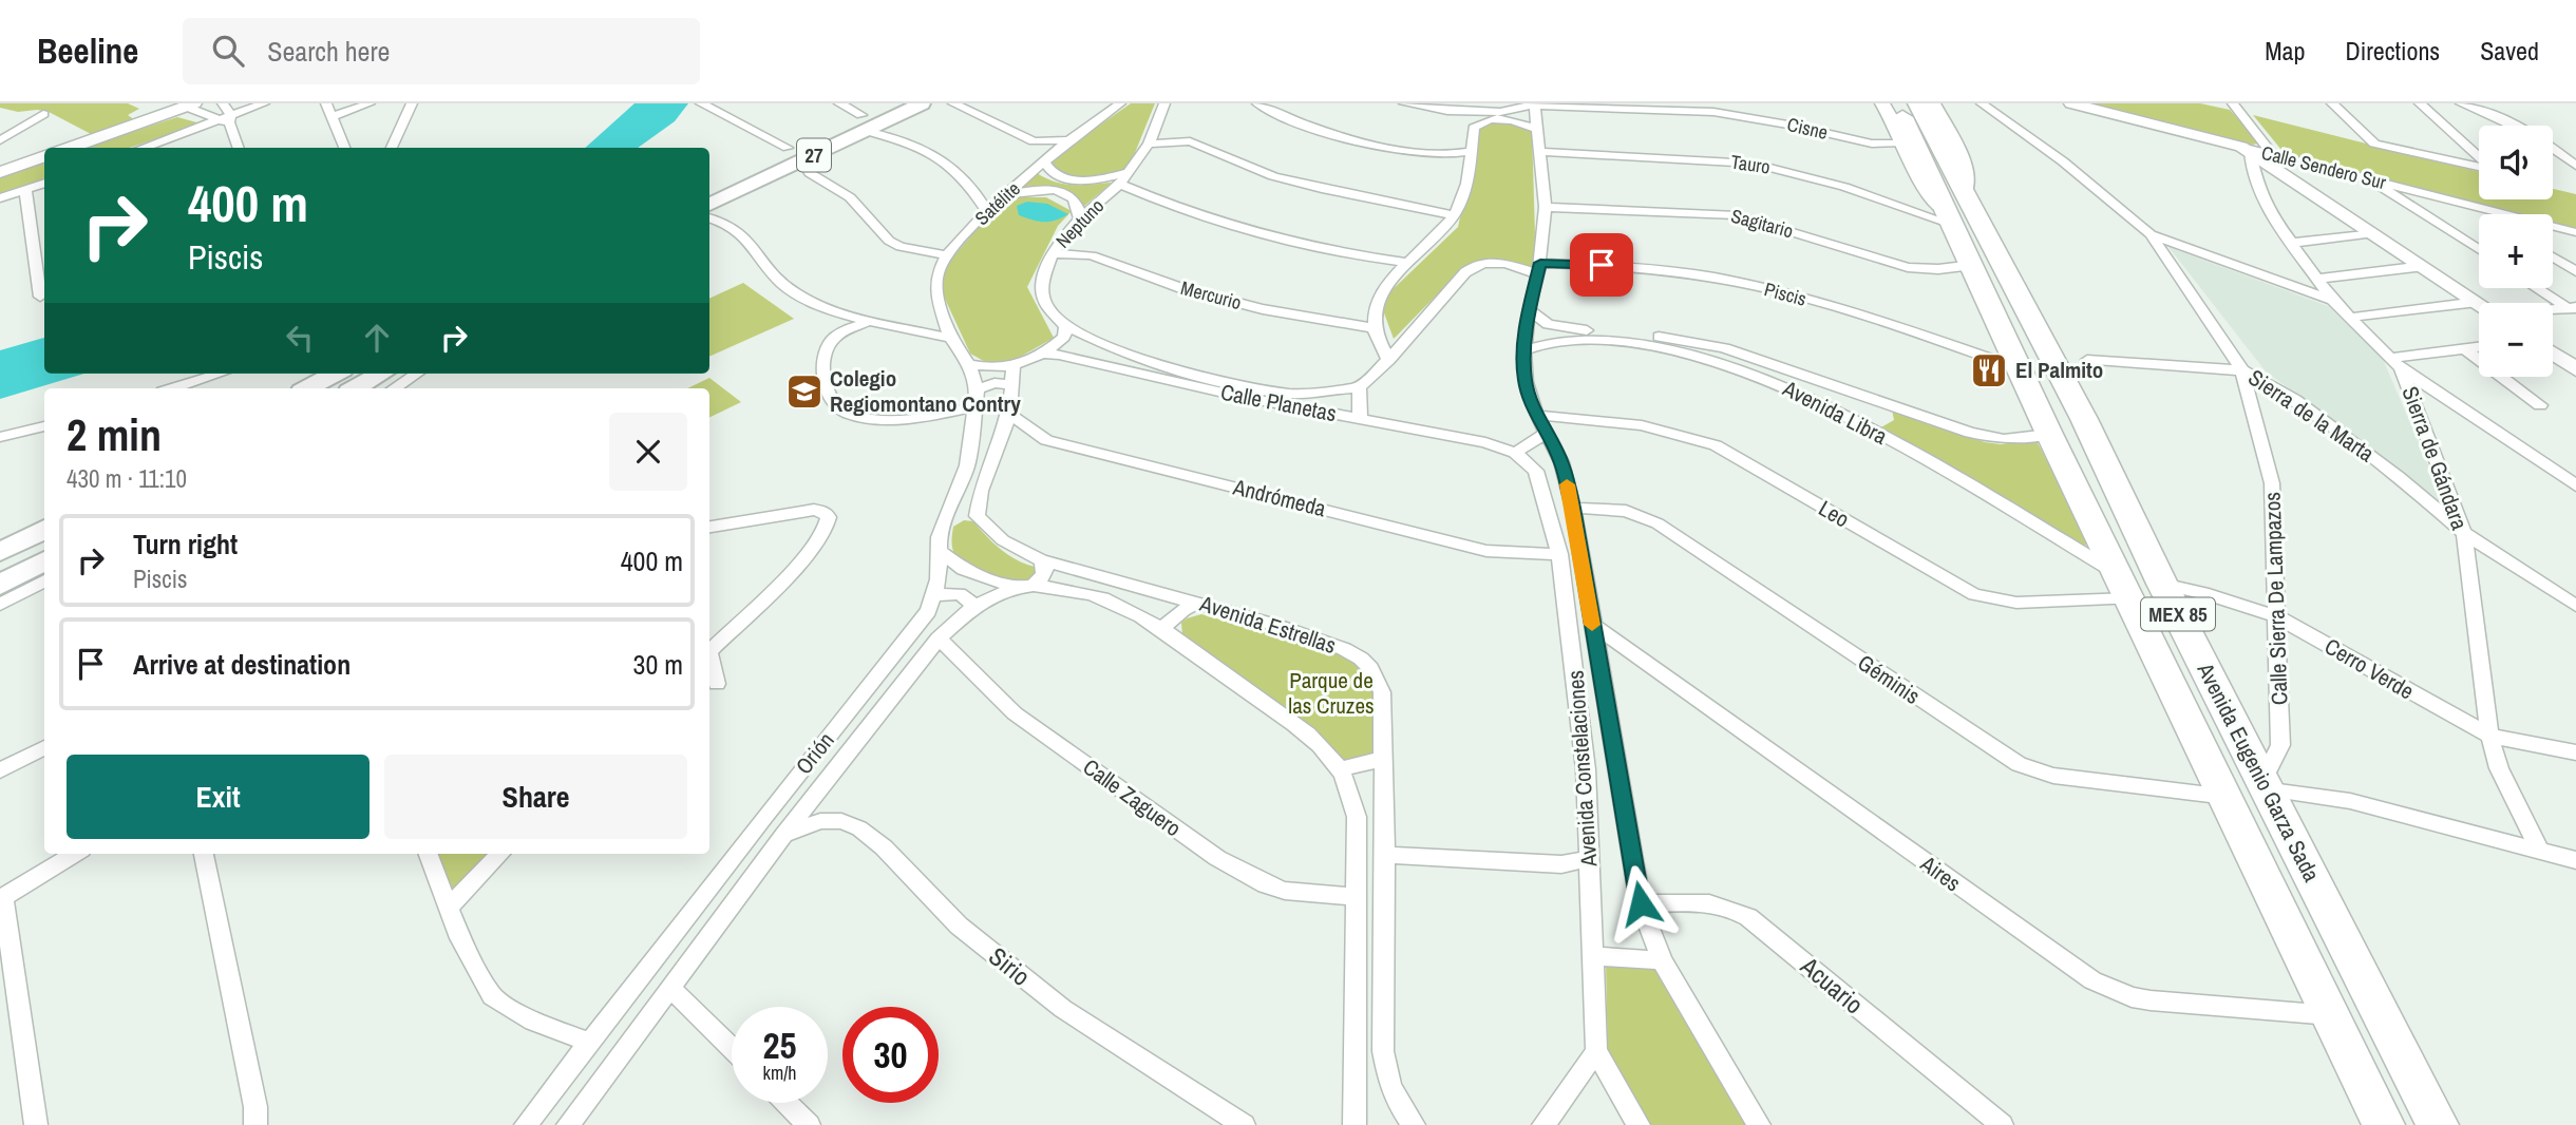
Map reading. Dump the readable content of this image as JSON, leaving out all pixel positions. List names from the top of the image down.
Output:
{
  "streets": {
    "highway": ["MEX 85", "Avenida Eugenio Garza Sada"],
    "main road": ["27"],
    "street": [
      "Cisne",
      "Tauro",
      "Calle Sendero Sur",
      "Satélite",
      "Neptuno",
      "Sagitario",
      "Piscis",
      "Mercurio",
      "Calle Planetas",
      "Avenida Libra",
      "Sierra de la Marta",
      "Sierra de Gándara",
      "Andrómeda",
      "Leo",
      "Calle Sierra De Lampazos",
      "Avenida Estrellas",
      "Cerro Verde",
      "Géminis",
      "Orión",
      "Avenida Constelaciones",
      "Calle Zaguero",
      "Aires",
      "Sirio",
      "Acuario"
    ]
  },
  "crossings": [
    ["Cisne", "Avenida Constelaciones"],
    ["Cisne", "Avenida Eugenio Garza Sada"],
    ["Tauro", "Avenida Constelaciones"],
    ["Tauro", "Avenida Eugenio Garza Sada"],
    ["Calle Sendero Sur", "Sierra de Gándara"],
    ["Satélite", "Orión"],
    ["Neptuno", "Mercurio"],
    ["Neptuno", "Calle Planetas"],
    ["Sagitario", "Avenida Constelaciones"],
    ["Sagitario", "Avenida Eugenio Garza Sada"],
    ["Piscis", "Calle Planetas"],
    ["Piscis", "Avenida Constelaciones"],
    ["Piscis", "Avenida Eugenio Garza Sada"],
    ["Calle Planetas", "Avenida Constelaciones"],
    ["Avenida Libra", "Leo"],
    ["Avenida Libra", "Avenida Constelaciones"],
    ["Avenida Libra", "Avenida Eugenio Garza Sada"],
    ["Sierra de la Marta", "Sierra de Gándara"],
    ["Sierra de la Marta", "Calle Sierra De Lampazos"],
    ["Sierra de Gándara", "Cerro Verde"],
    ["Andrómeda", "Avenida Constelaciones"],
    ["Leo", "Avenida Constelaciones"],
    ["Leo", "Avenida Eugenio Garza Sada"],
    ["Calle Sierra De Lampazos", "Cerro Verde"],
    ["Calle Sierra De Lampazos", "Avenida Eugenio Garza Sada"],
    ["Avenida Estrellas", "Orión"],
    ["Avenida Estrellas", "Calle Zaguero"],
    ["Cerro Verde", "Avenida Eugenio Garza Sada"],
    ["Géminis", "Avenida Constelaciones"],
    ["Géminis", "Avenida Eugenio Garza Sada"],
    ["Orión", "Calle Zaguero"],
    ["Orión", "Sirio"],
    ["Avenida Constelaciones", "Aires"],
    ["Avenida Constelaciones", "Acuario"],
    ["Avenida Eugenio Garza Sada", "Aires"]
  ],
  "parks": ["Parque de las Cruzes"],
  "places": {
    "restaurant": ["El Palmito"],
    "school or university": ["Colegio Regiomontano Contry"]
  },
  "page": {
    "header": "Beeline",
    "search": "Search here",
    "nav": ["Map", "Directions", "Saved"],
    "map_buttons": ["+", "−"],
    "turn": ["400 m", "Piscis"],
    "heading": ["2 min", "430 m · 11:10"],
    "list": [
      {
        "name": "Turn right",
        "note": "Piscis",
        "value": "400 m"
      },
      {
        "name": "Arrive at destination",
        "value": "30 m"
      }
    ],
    "buttons": ["Exit", "Share"],
    "speed": "25 km/h",
    "limit": "30"
  }
}
